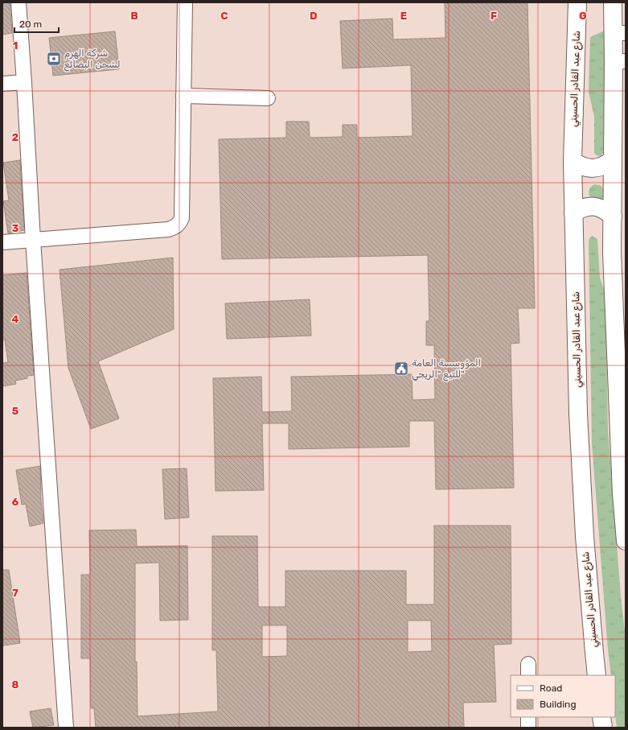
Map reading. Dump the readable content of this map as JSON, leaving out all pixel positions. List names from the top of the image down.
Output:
{
  "streets": {
    "main road": ["شارع عبد القادر الحسيني"]
  },
  "places": {
    "bank": ["شركة الهرم لشحن البضائع"],
    "public building": ["المؤوسسة العامة للتيغ \"الريجي\""]
  },
  "legend": ["Road", "Building"],
  "scale_bar": "20 m",
  "grid": {
    "columns": [
      "B",
      "C",
      "D",
      "E",
      "F",
      "G"
    ],
    "rows": [
      "1",
      "2",
      "3",
      "4",
      "5",
      "6",
      "7",
      "8"
    ]
  }
}
